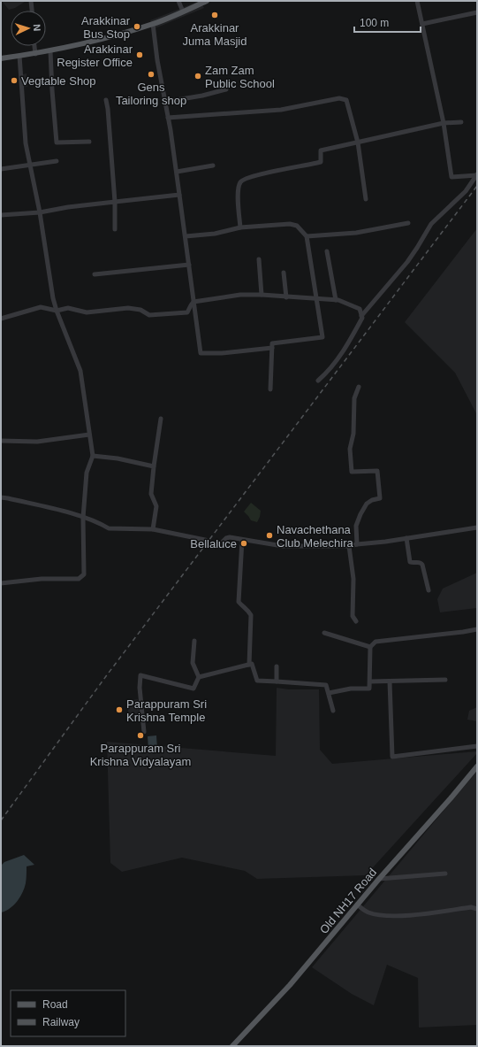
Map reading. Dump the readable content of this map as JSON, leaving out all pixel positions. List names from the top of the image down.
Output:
{
  "streets": {
    "main road": ["Old NH17 Road"]
  },
  "places": [
    "Arakkinar Juma Masjid",
    "Arakkinar Bus Stop",
    "Arakkinar Register Office",
    "Gens Tailoring shop",
    "Zam Zam Public School",
    "Vegtable Shop",
    "Navachethana Club Melechira",
    "Bellaluce",
    "Parappuram Sri Krishna Temple",
    "Parappuram Sri Krishna Vidyalayam"
  ],
  "legend": ["Road", "Railway"],
  "scale_bar": "100 m",
  "north": "right"
}
